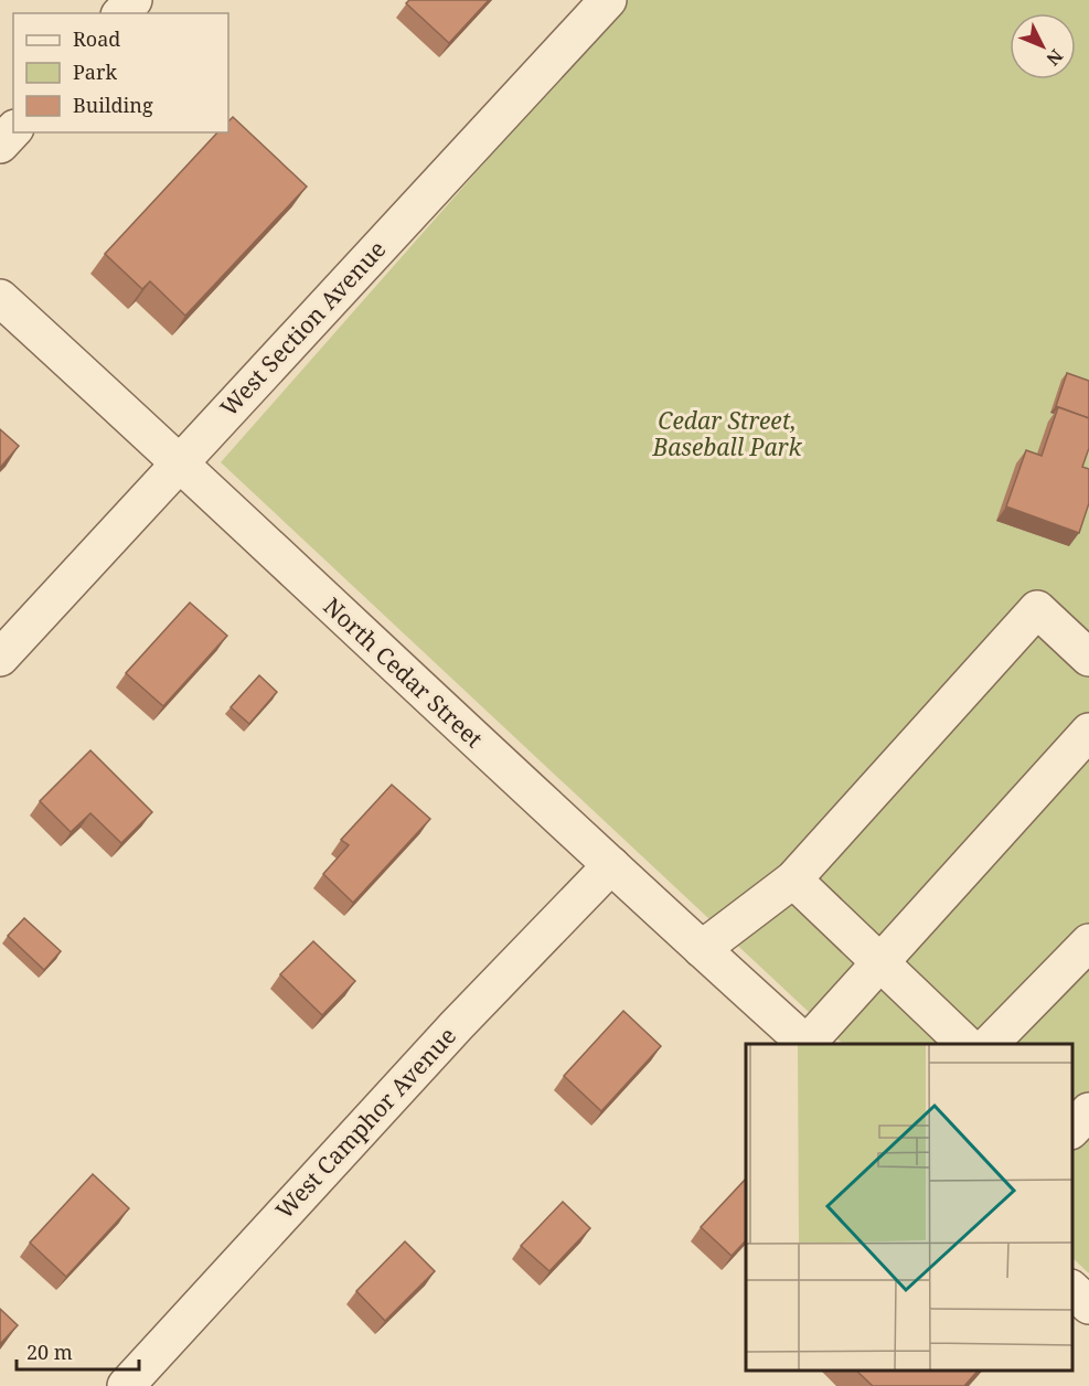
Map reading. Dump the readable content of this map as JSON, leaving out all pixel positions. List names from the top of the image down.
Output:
{
  "streets": {
    "street": ["West Section Avenue", "North Cedar Street", "West Camphor Avenue"]
  },
  "crossings": [
    ["West Section Avenue", "North Cedar Street"],
    ["North Cedar Street", "West Camphor Avenue"]
  ],
  "parks": ["Cedar Street, Baseball Park"],
  "legend": ["Road", "Park", "Building"],
  "scale_bar": "20 m",
  "north": "bottom right"
}
